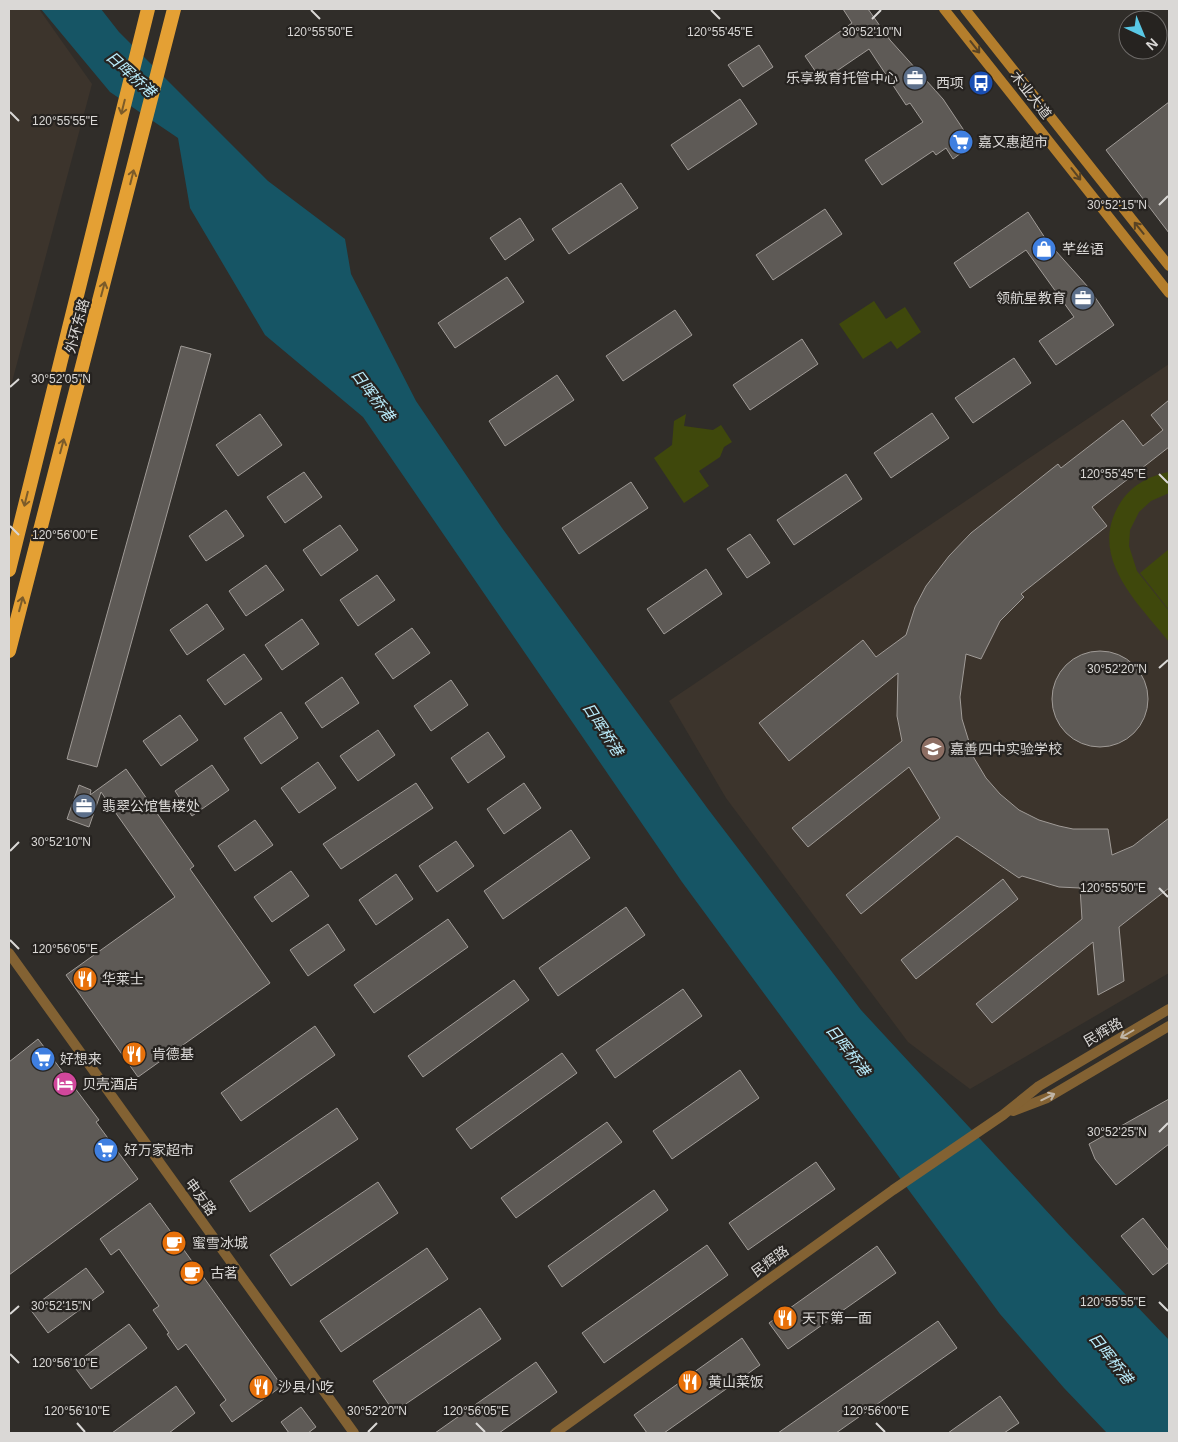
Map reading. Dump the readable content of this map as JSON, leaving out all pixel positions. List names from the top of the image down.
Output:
{
  "streets": {
    "highway": ["外环东路"],
    "main road": ["木业大道"],
    "street": ["民辉路", "申友路"]
  },
  "water": ["日晖桥港"],
  "places": {
    "office": ["乐享教育托管中心", "领航星教育", "翡翠公馆售楼处"],
    "bus stop": ["西项"],
    "supermarket": ["嘉又惠超市", "好想来", "好万家超市"],
    "shop": ["芊丝语"],
    "school or university": ["嘉善四中实验学校"],
    "restaurant": [
      "华莱士",
      "肯德基",
      "天下第一面",
      "黄山菜饭",
      "沙县小吃"
    ],
    "hotel": ["贝壳酒店"],
    "cafe": ["蜜雪冰城", "古茗"]
  },
  "north": "bottom right",
  "coordinates": [
    "30°52'10\"N",
    "120°55'50\"E",
    "120°55'45\"E",
    "120°55'55\"E",
    "30°52'15\"N",
    "30°52'05\"N",
    "120°56'00\"E",
    "30°52'20\"N",
    "120°56'05\"E",
    "30°52'25\"N",
    "120°56'10\"E"
  ]
}
